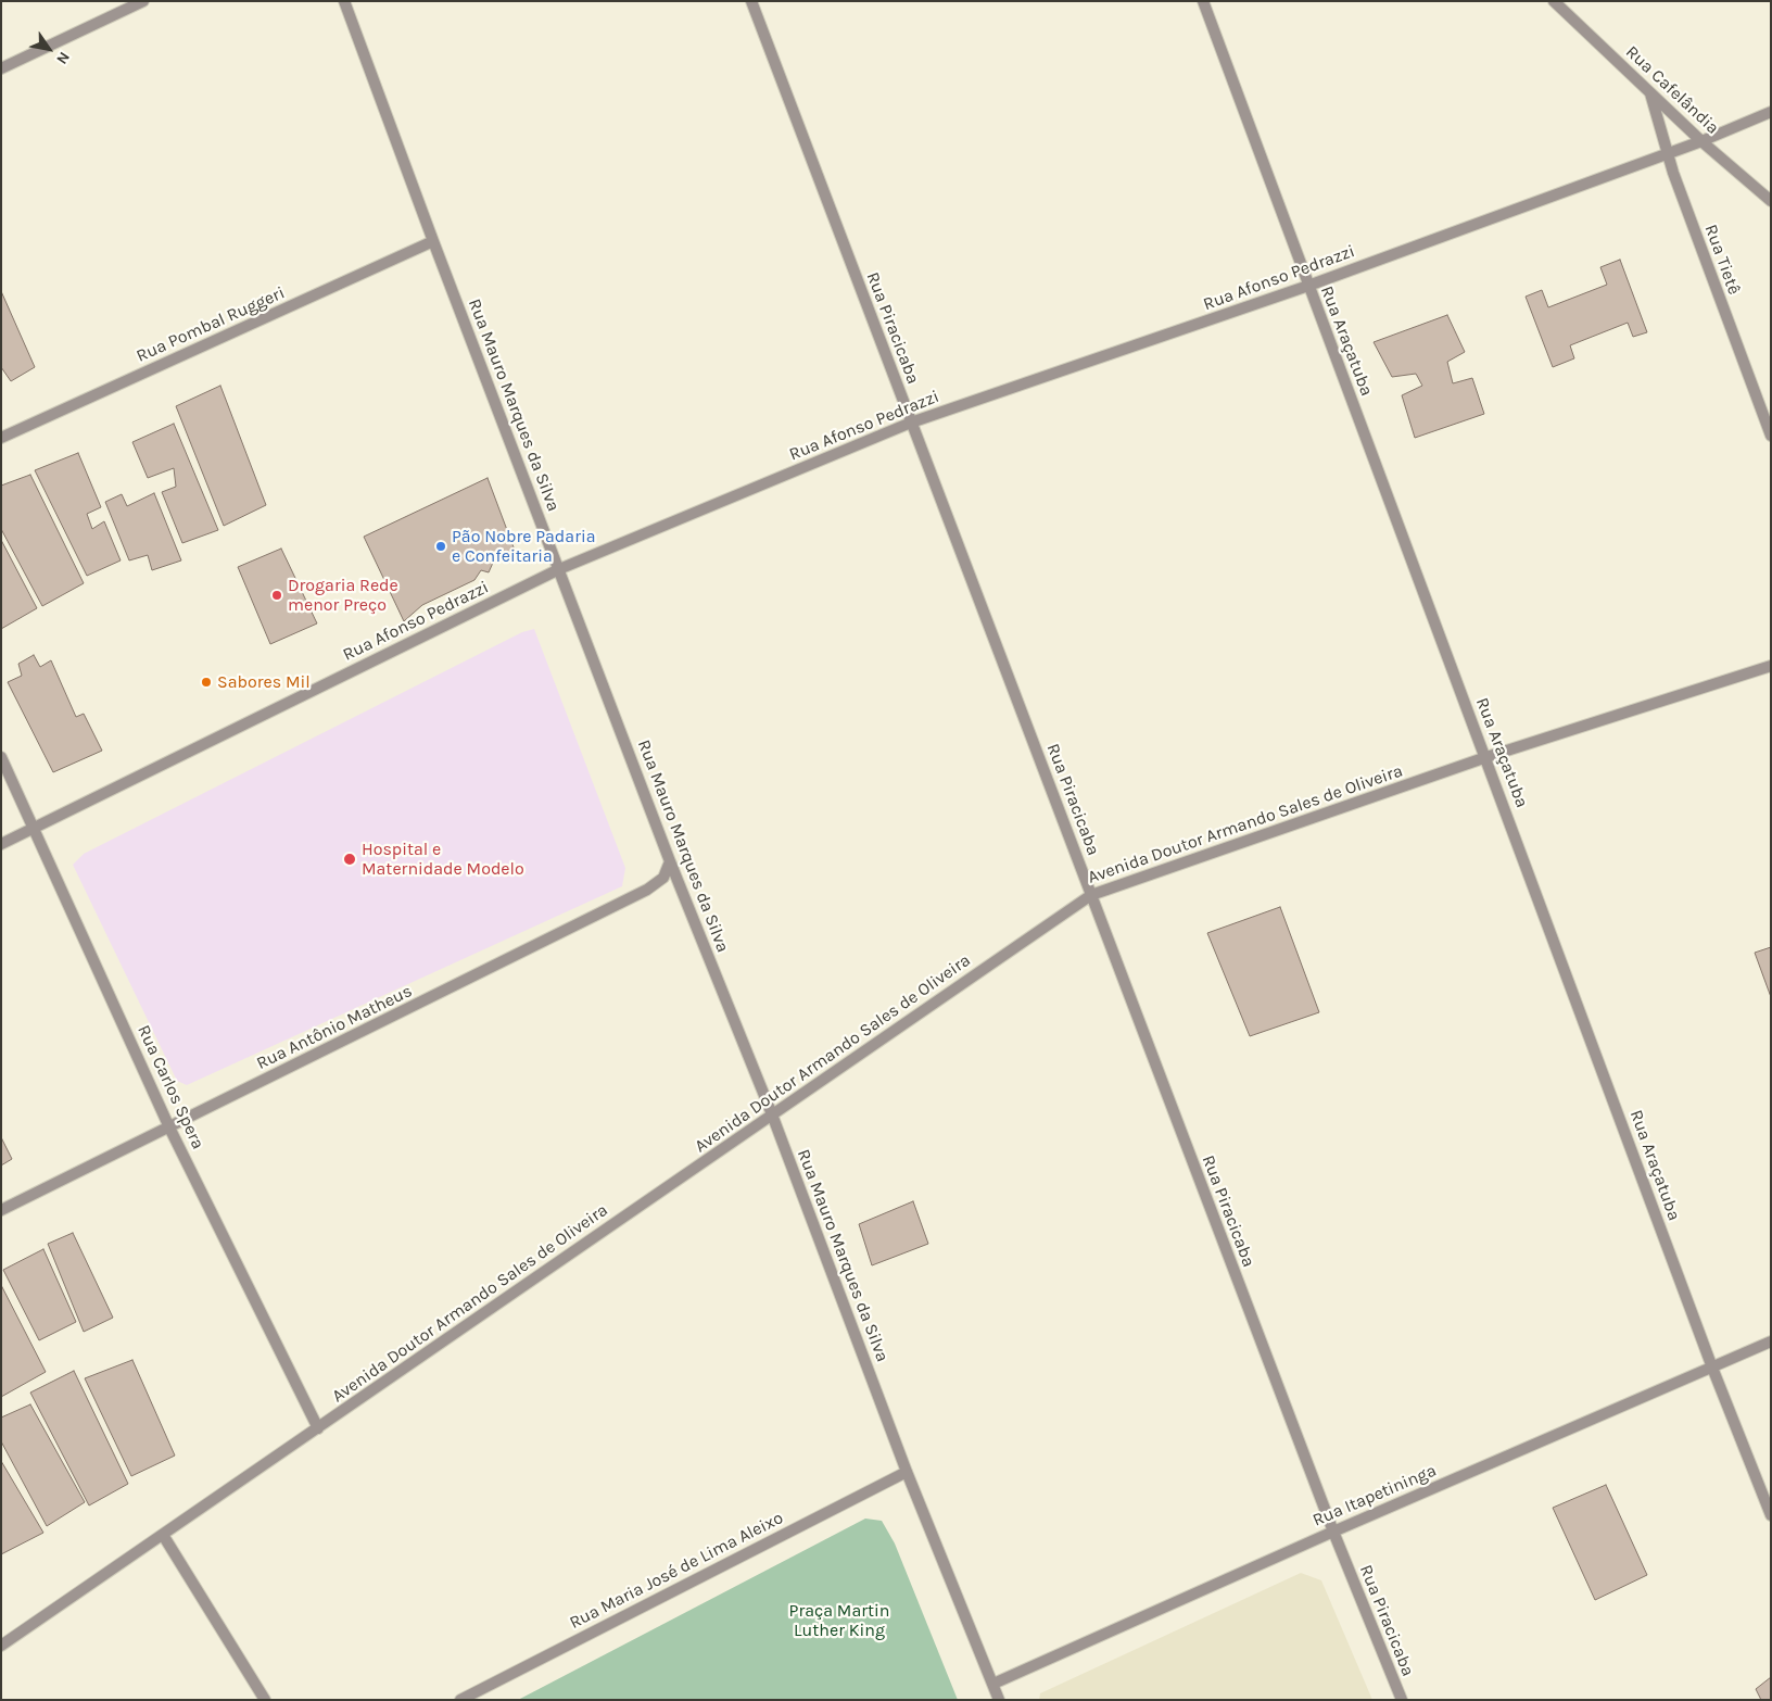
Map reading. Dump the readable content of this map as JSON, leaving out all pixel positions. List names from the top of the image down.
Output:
{
  "streets": {
    "street": [
      "Rua Cafelândia",
      "Rua Tietê",
      "Rua Afonso Pedrazzi",
      "Rua Pombal Ruggeri",
      "Rua Piracicaba",
      "Rua Araçatuba",
      "Rua Mauro Marques da Silva",
      "Avenida Doutor Armando Sales de Oliveira",
      "Rua Antônio Matheus",
      "Rua Carlos Spera",
      "Rua Itapetininga",
      "Rua Maria José de Lima Aleixo"
    ]
  },
  "crossings": [
    ["Rua Cafelândia", "Rua Tietê"],
    ["Rua Cafelândia", "Rua Afonso Pedrazzi"],
    ["Rua Tietê", "Rua Afonso Pedrazzi"],
    ["Rua Afonso Pedrazzi", "Rua Piracicaba"],
    ["Rua Afonso Pedrazzi", "Rua Araçatuba"],
    ["Rua Afonso Pedrazzi", "Rua Mauro Marques da Silva"],
    ["Rua Afonso Pedrazzi", "Rua Carlos Spera"],
    ["Rua Pombal Ruggeri", "Rua Mauro Marques da Silva"],
    ["Rua Piracicaba", "Avenida Doutor Armando Sales de Oliveira"],
    ["Rua Piracicaba", "Rua Itapetininga"],
    ["Rua Araçatuba", "Avenida Doutor Armando Sales de Oliveira"],
    ["Rua Araçatuba", "Rua Itapetininga"],
    ["Rua Mauro Marques da Silva", "Avenida Doutor Armando Sales de Oliveira"],
    ["Rua Mauro Marques da Silva", "Rua Antônio Matheus"],
    ["Rua Mauro Marques da Silva", "Rua Itapetininga"],
    ["Rua Mauro Marques da Silva", "Rua Maria José de Lima Aleixo"],
    ["Avenida Doutor Armando Sales de Oliveira", "Rua Carlos Spera"],
    ["Rua Antônio Matheus", "Rua Carlos Spera"]
  ],
  "parks": ["Praça Martin Luther King"],
  "places": [
    "Pão Nobre Padaria e Confeitaria",
    "Drogaria Rede menor Preço",
    "Sabores Mil",
    "Hospital e Maternidade Modelo"
  ],
  "north": "bottom right"
}
